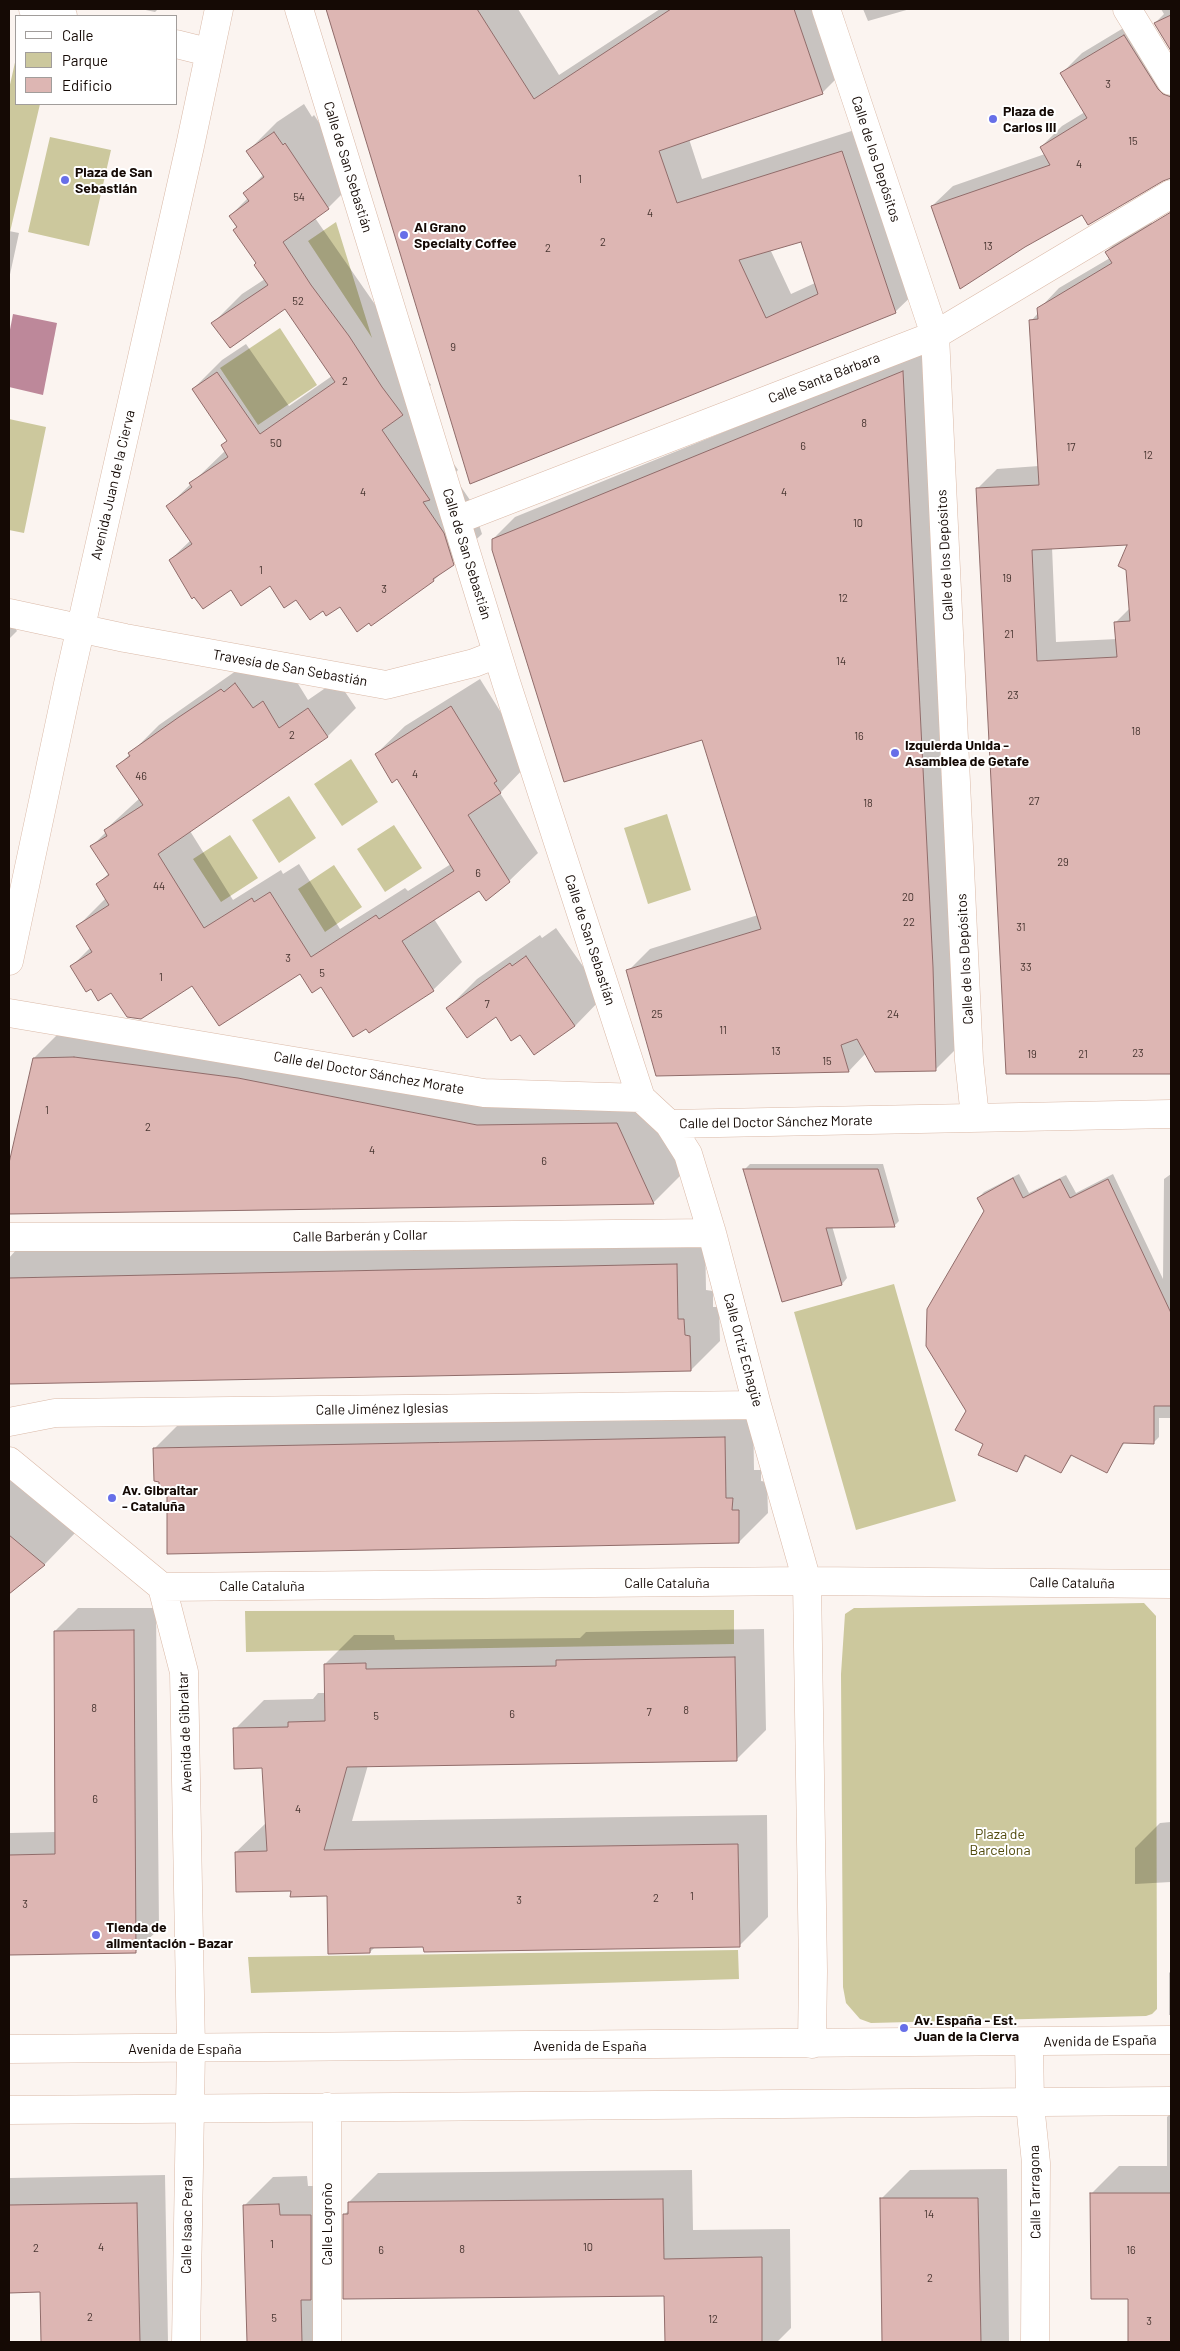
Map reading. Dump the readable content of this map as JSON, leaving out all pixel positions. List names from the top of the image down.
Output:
{
  "streets": {
    "street": [
      "Calle de los Depósitos",
      "Calle de San Sebastián",
      "Calle Santa Bárbara",
      "Avenida Juan de la Cierva",
      "Travesía de San Sebastián",
      "Calle del Doctor Sánchez Morate",
      "Calle Barberán y Collar",
      "Calle Ortiz Echagüe",
      "Calle Jiménez Iglesias",
      "Calle Cataluña",
      "Avenida de Gibraltar",
      "Avenida de España",
      "Calle Tarragona",
      "Calle Logroño",
      "Calle Isaac Peral"
    ]
  },
  "crossings": [
    ["Calle de los Depósitos", "Calle Santa Bárbara"],
    ["Calle de los Depósitos", "Calle del Doctor Sánchez Morate"],
    ["Calle de San Sebastián", "Calle Santa Bárbara"],
    ["Calle de San Sebastián", "Travesía de San Sebastián"],
    ["Calle de San Sebastián", "Calle del Doctor Sánchez Morate"],
    ["Avenida Juan de la Cierva", "Travesía de San Sebastián"],
    ["Calle del Doctor Sánchez Morate", "Calle Ortiz Echagüe"],
    ["Calle Barberán y Collar", "Calle Ortiz Echagüe"],
    ["Calle Ortiz Echagüe", "Calle Jiménez Iglesias"],
    ["Calle Ortiz Echagüe", "Calle Cataluña"],
    ["Calle Cataluña", "Avenida de Gibraltar"],
    ["Avenida de Gibraltar", "Avenida de España"],
    ["Avenida de Gibraltar", "Calle Isaac Peral"],
    ["Avenida de España", "Calle Tarragona"]
  ],
  "parks": ["Plaza de Barcelona"],
  "places": [
    "Plaza de Carlos III",
    "Plaza de San Sebastián",
    "Al Grano Specialty Coffee",
    "Izquierda Unida - Asamblea de Getafe",
    "Av. Gibraltar - Cataluña",
    "Tienda de alimentación - Bazar",
    "Av. España - Est. Juan de la Cierva"
  ],
  "house_numbers": [
    "3",
    "15",
    "4",
    "1",
    "54",
    "4",
    "2",
    "13",
    "2",
    "52",
    "9",
    "2",
    "8",
    "50",
    "6",
    "17",
    "12",
    "4",
    "4",
    "10",
    "1",
    "19",
    "3",
    "12",
    "21",
    "14",
    "23",
    "18",
    "2",
    "16",
    "4",
    "46",
    "27",
    "18",
    "29",
    "6",
    "44",
    "20",
    "22",
    "31",
    "3",
    "33",
    "5",
    "1",
    "7",
    "25",
    "24",
    "11",
    "13",
    "23",
    "19",
    "21",
    "15",
    "1",
    "2",
    "4",
    "6",
    "8",
    "8",
    "7",
    "6",
    "5",
    "6",
    "4",
    "1",
    "2",
    "3",
    "3",
    "14",
    "1",
    "4",
    "10",
    "2",
    "8",
    "6",
    "16",
    "2",
    "2",
    "5",
    "12",
    "3"
  ],
  "legend": ["Calle", "Parque", "Edificio"]
}
